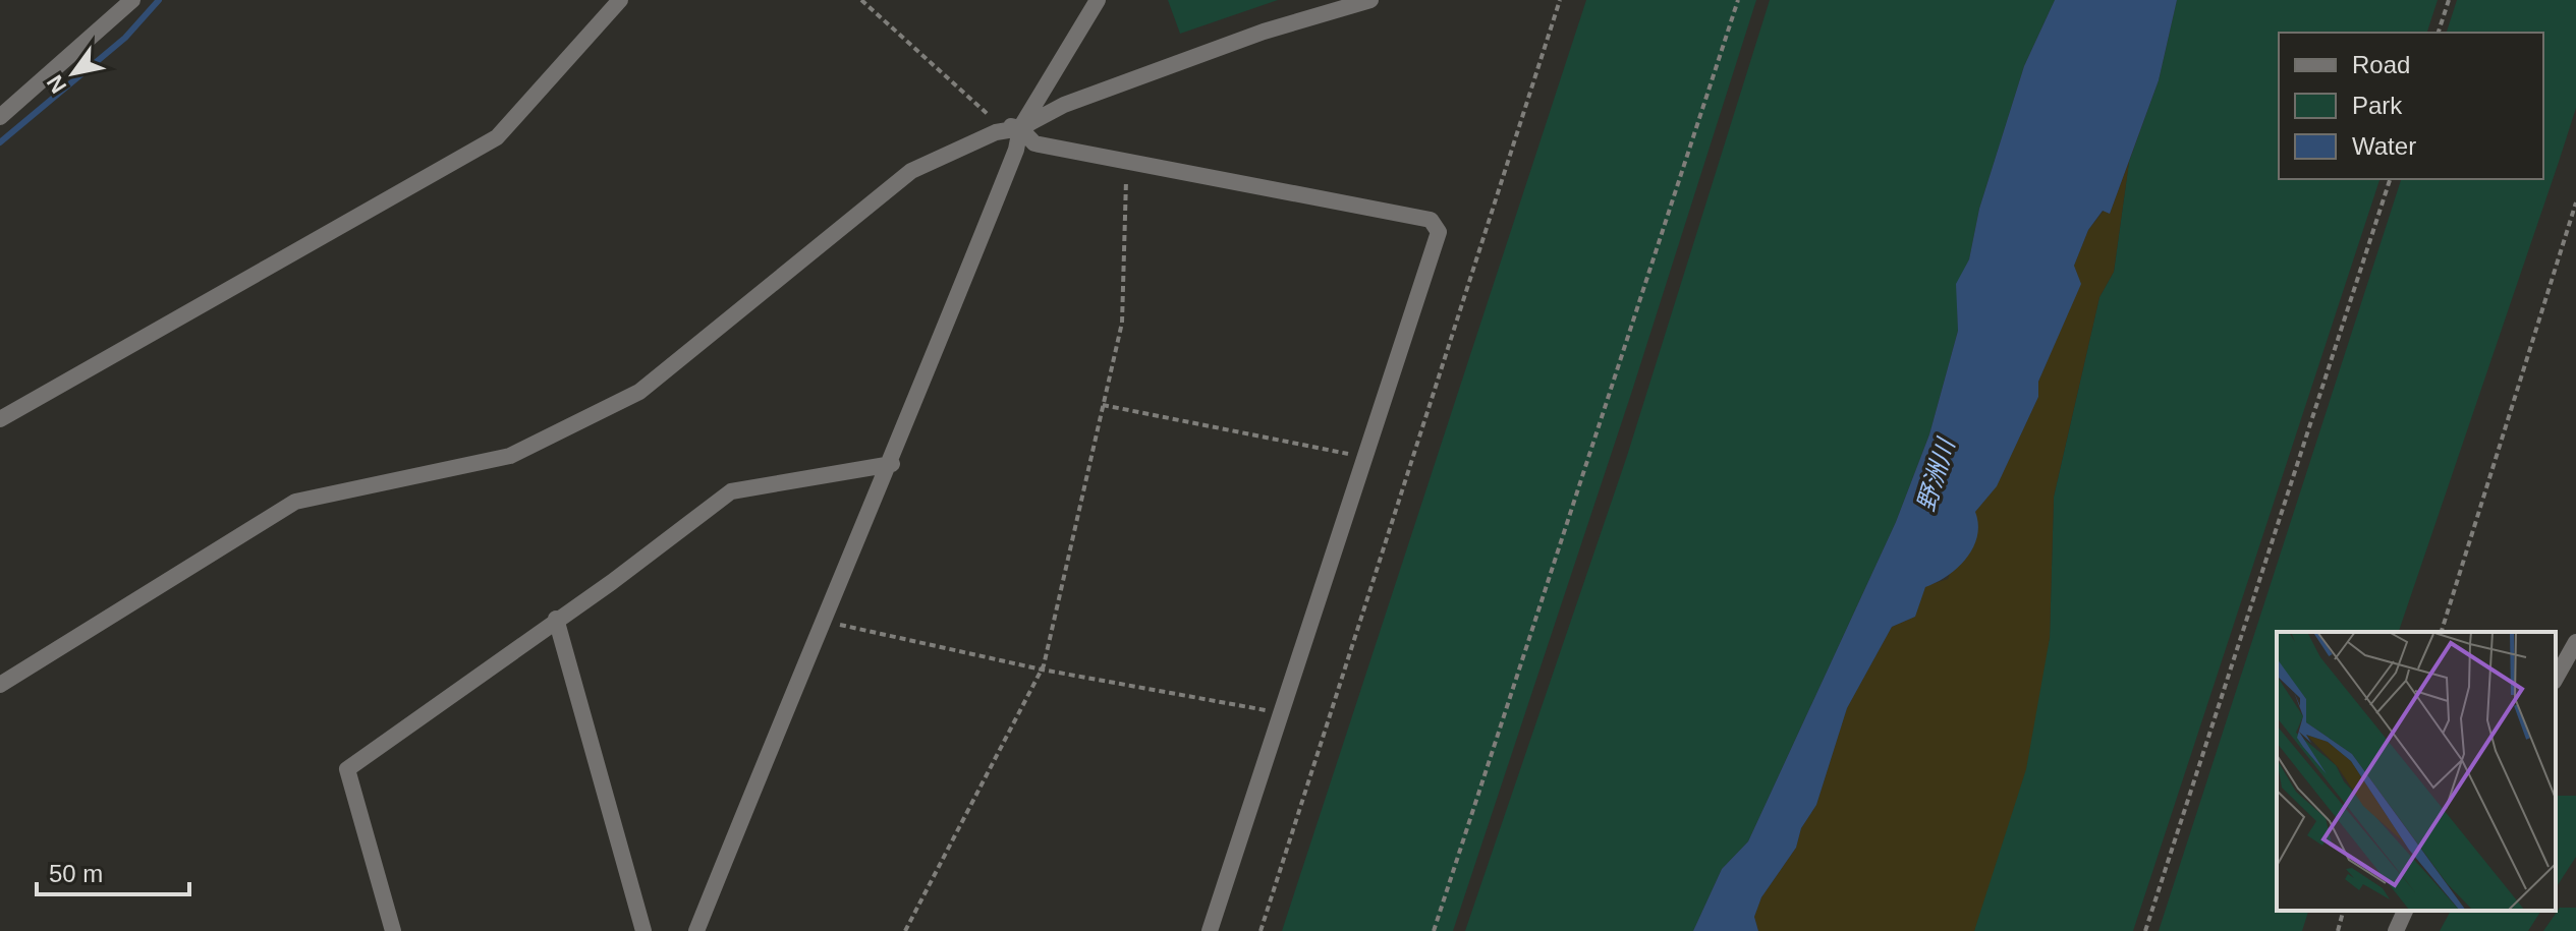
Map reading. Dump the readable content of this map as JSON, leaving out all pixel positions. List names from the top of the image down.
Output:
{
  "water": ["野洲川"],
  "legend": ["Road", "Park", "Water"],
  "scale_bar": "50 m",
  "north": "bottom left"
}
